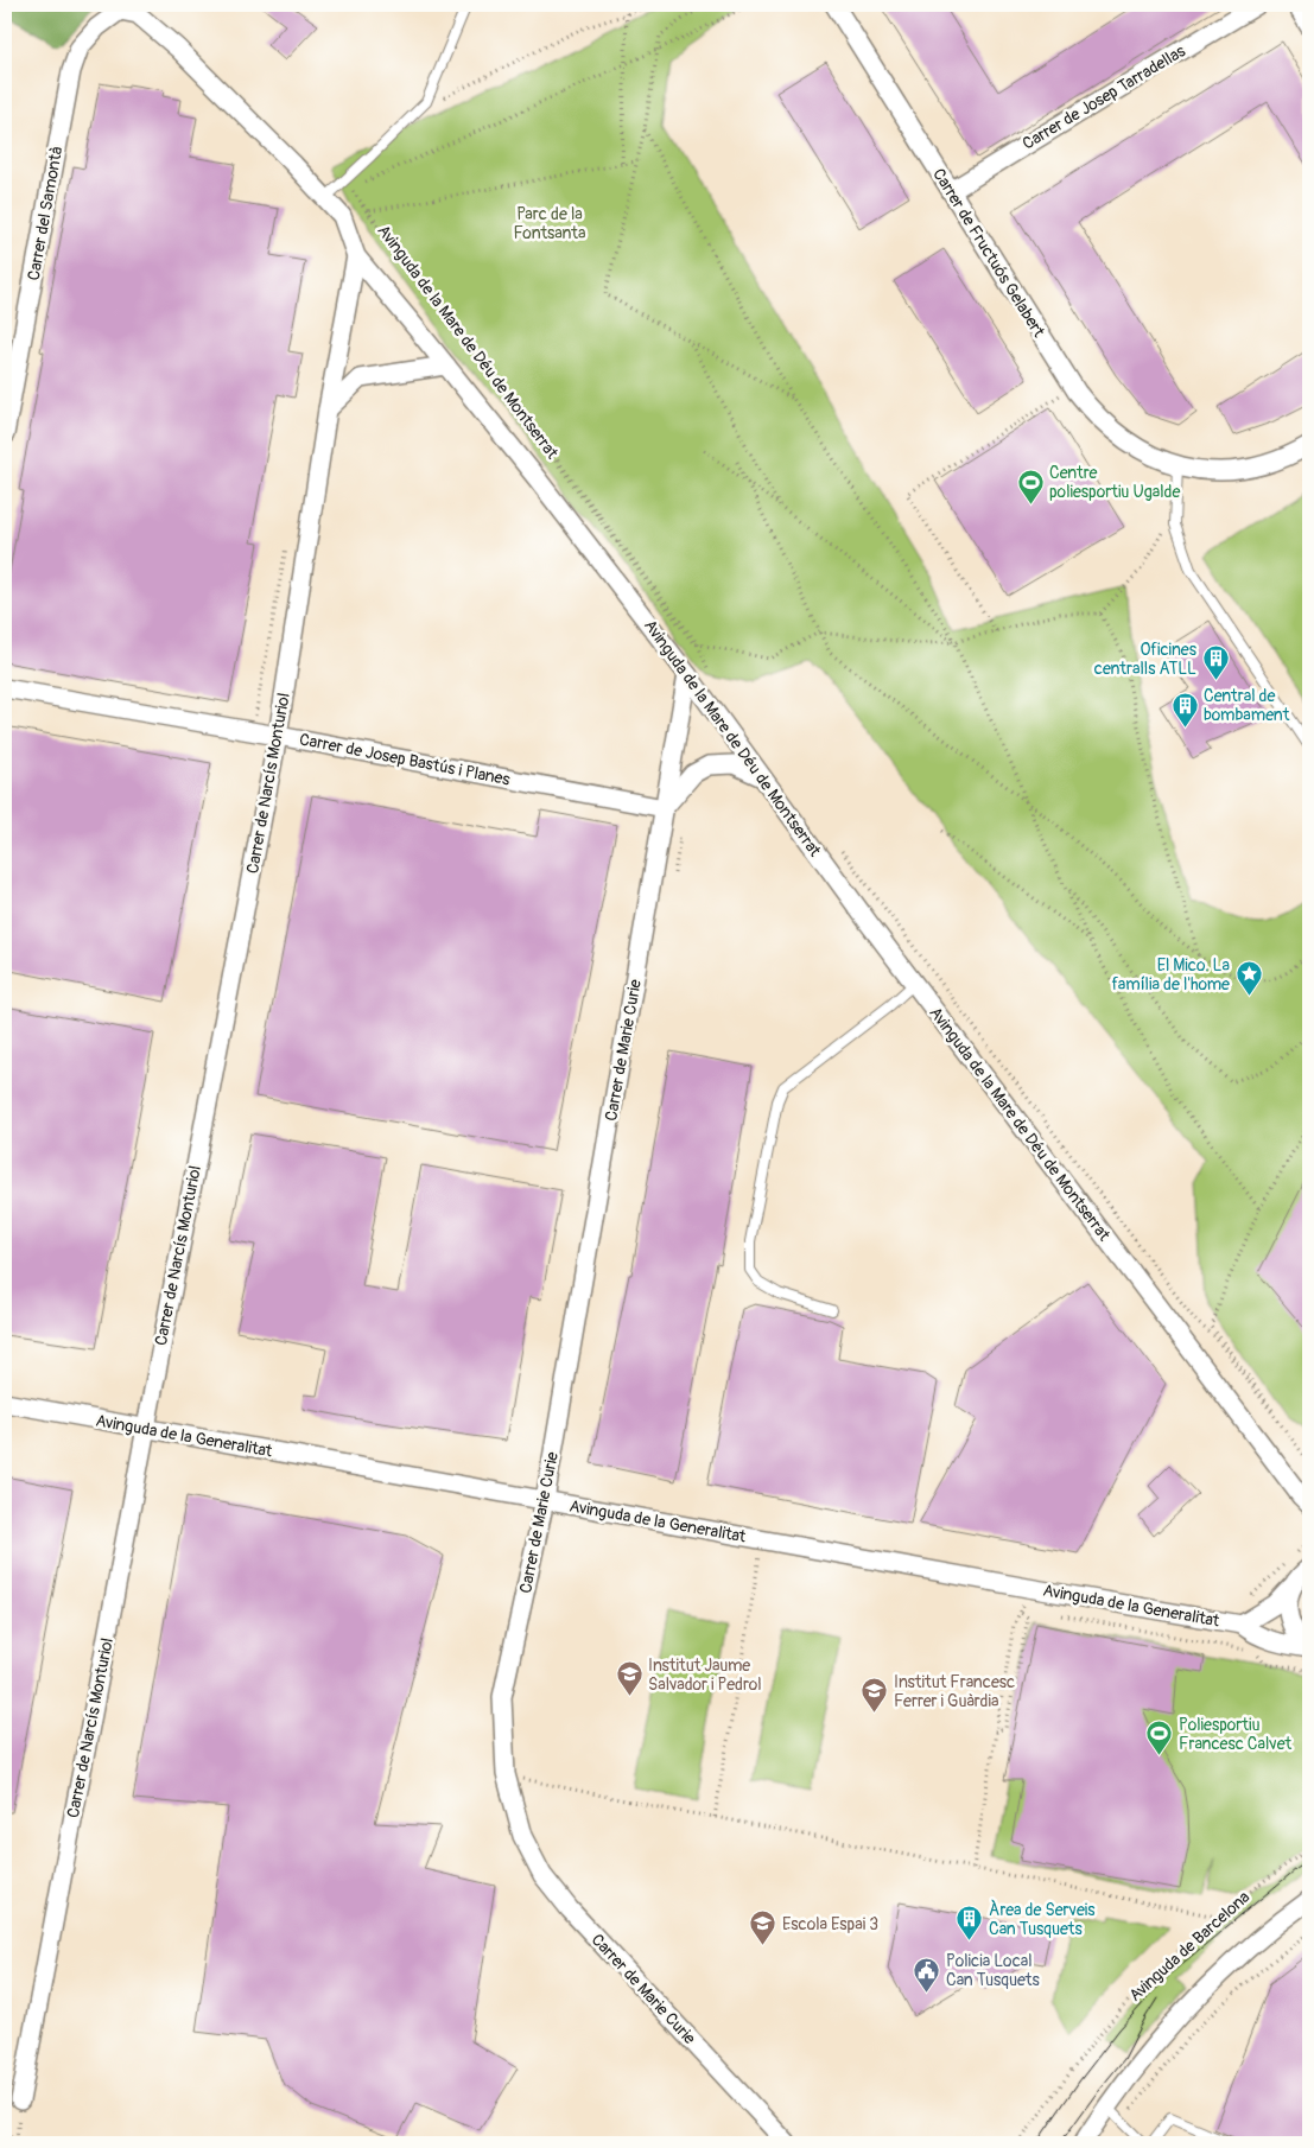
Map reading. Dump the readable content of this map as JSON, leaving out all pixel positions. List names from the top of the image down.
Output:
{
  "streets": {
    "street": [
      "Carrer de Josep Tarradellas",
      "Carrer del Samontà",
      "Carrer de Fructuós Gelabert",
      "Avinguda de la Mare de Déu de Montserrat",
      "Carrer de Josep Bastús i Planes",
      "Carrer de Narcís Monturiol",
      "Carrer de Marie Curie",
      "Avinguda de la Generalitat"
    ],
    "path": ["Avinguda de Barcelona"]
  },
  "crossings": [
    ["Carrer de Josep Tarradellas", "Carrer de Fructuós Gelabert"],
    ["Carrer del Samontà", "Avinguda de la Mare de Déu de Montserrat"],
    ["Avinguda de la Mare de Déu de Montserrat", "Carrer de Narcís Monturiol"],
    ["Avinguda de la Mare de Déu de Montserrat", "Carrer de Marie Curie"],
    ["Carrer de Josep Bastús i Planes", "Carrer de Narcís Monturiol"],
    ["Carrer de Josep Bastús i Planes", "Carrer de Marie Curie"],
    ["Carrer de Narcís Monturiol", "Avinguda de la Generalitat"],
    ["Carrer de Marie Curie", "Avinguda de la Generalitat"]
  ],
  "parks": ["Parc de la Fontsanta"],
  "places": {
    "sports": ["Centre poliesportiu Ugalde", "Poliesportiu Francesc Calvet"],
    "building": ["Oficines centralls ATLL", "Central de bombament", "Àrea de Serveis Can Tusquets"],
    "place": ["El Mico. La família de l'home"],
    "school or university": ["Institut Jaume Salvador i Pedrol", "Institut Francesc Ferrer i Guàrdia", "Escola Espai 3"],
    "public building": ["Policia Local Can Tusquets"]
  }
}
